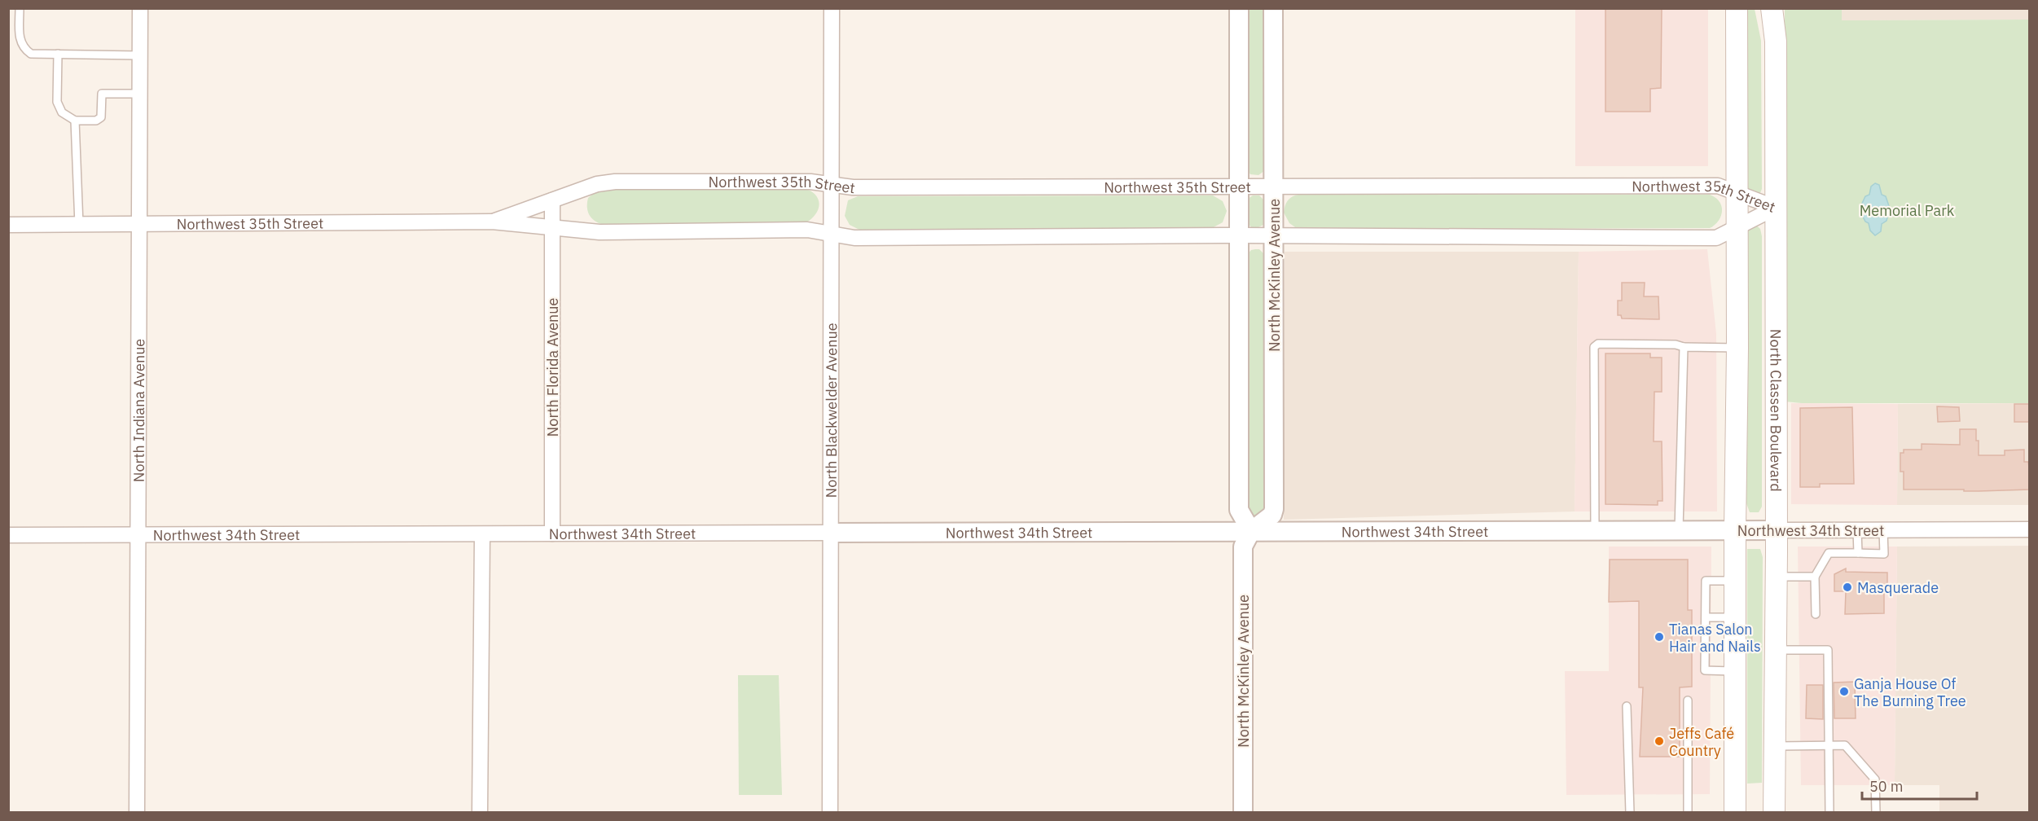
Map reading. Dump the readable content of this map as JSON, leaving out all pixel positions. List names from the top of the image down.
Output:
{
  "streets": {
    "main road": ["North Classen Boulevard"],
    "street": [
      "Northwest 35th Street",
      "North McKinley Avenue",
      "North Florida Avenue",
      "North Indiana Avenue",
      "North Blackwelder Avenue",
      "Northwest 34th Street"
    ]
  },
  "crossings": [
    ["Northwest 35th Street", "North McKinley Avenue"],
    ["Northwest 35th Street", "North Florida Avenue"],
    ["Northwest 35th Street", "North Indiana Avenue"],
    ["Northwest 35th Street", "North Blackwelder Avenue"],
    ["Northwest 35th Street", "North Classen Boulevard"],
    ["North McKinley Avenue", "Northwest 34th Street"],
    ["North Florida Avenue", "Northwest 34th Street"],
    ["North Indiana Avenue", "Northwest 34th Street"],
    ["North Blackwelder Avenue", "Northwest 34th Street"],
    ["North Classen Boulevard", "Northwest 34th Street"]
  ],
  "parks": ["Memorial Park"],
  "places": [
    "Masquerade",
    "Tianas Salon Hair and Nails",
    "Ganja House Of The Burning Tree",
    "Jeffs Café Country"
  ],
  "scale_bar": "50 m"
}
